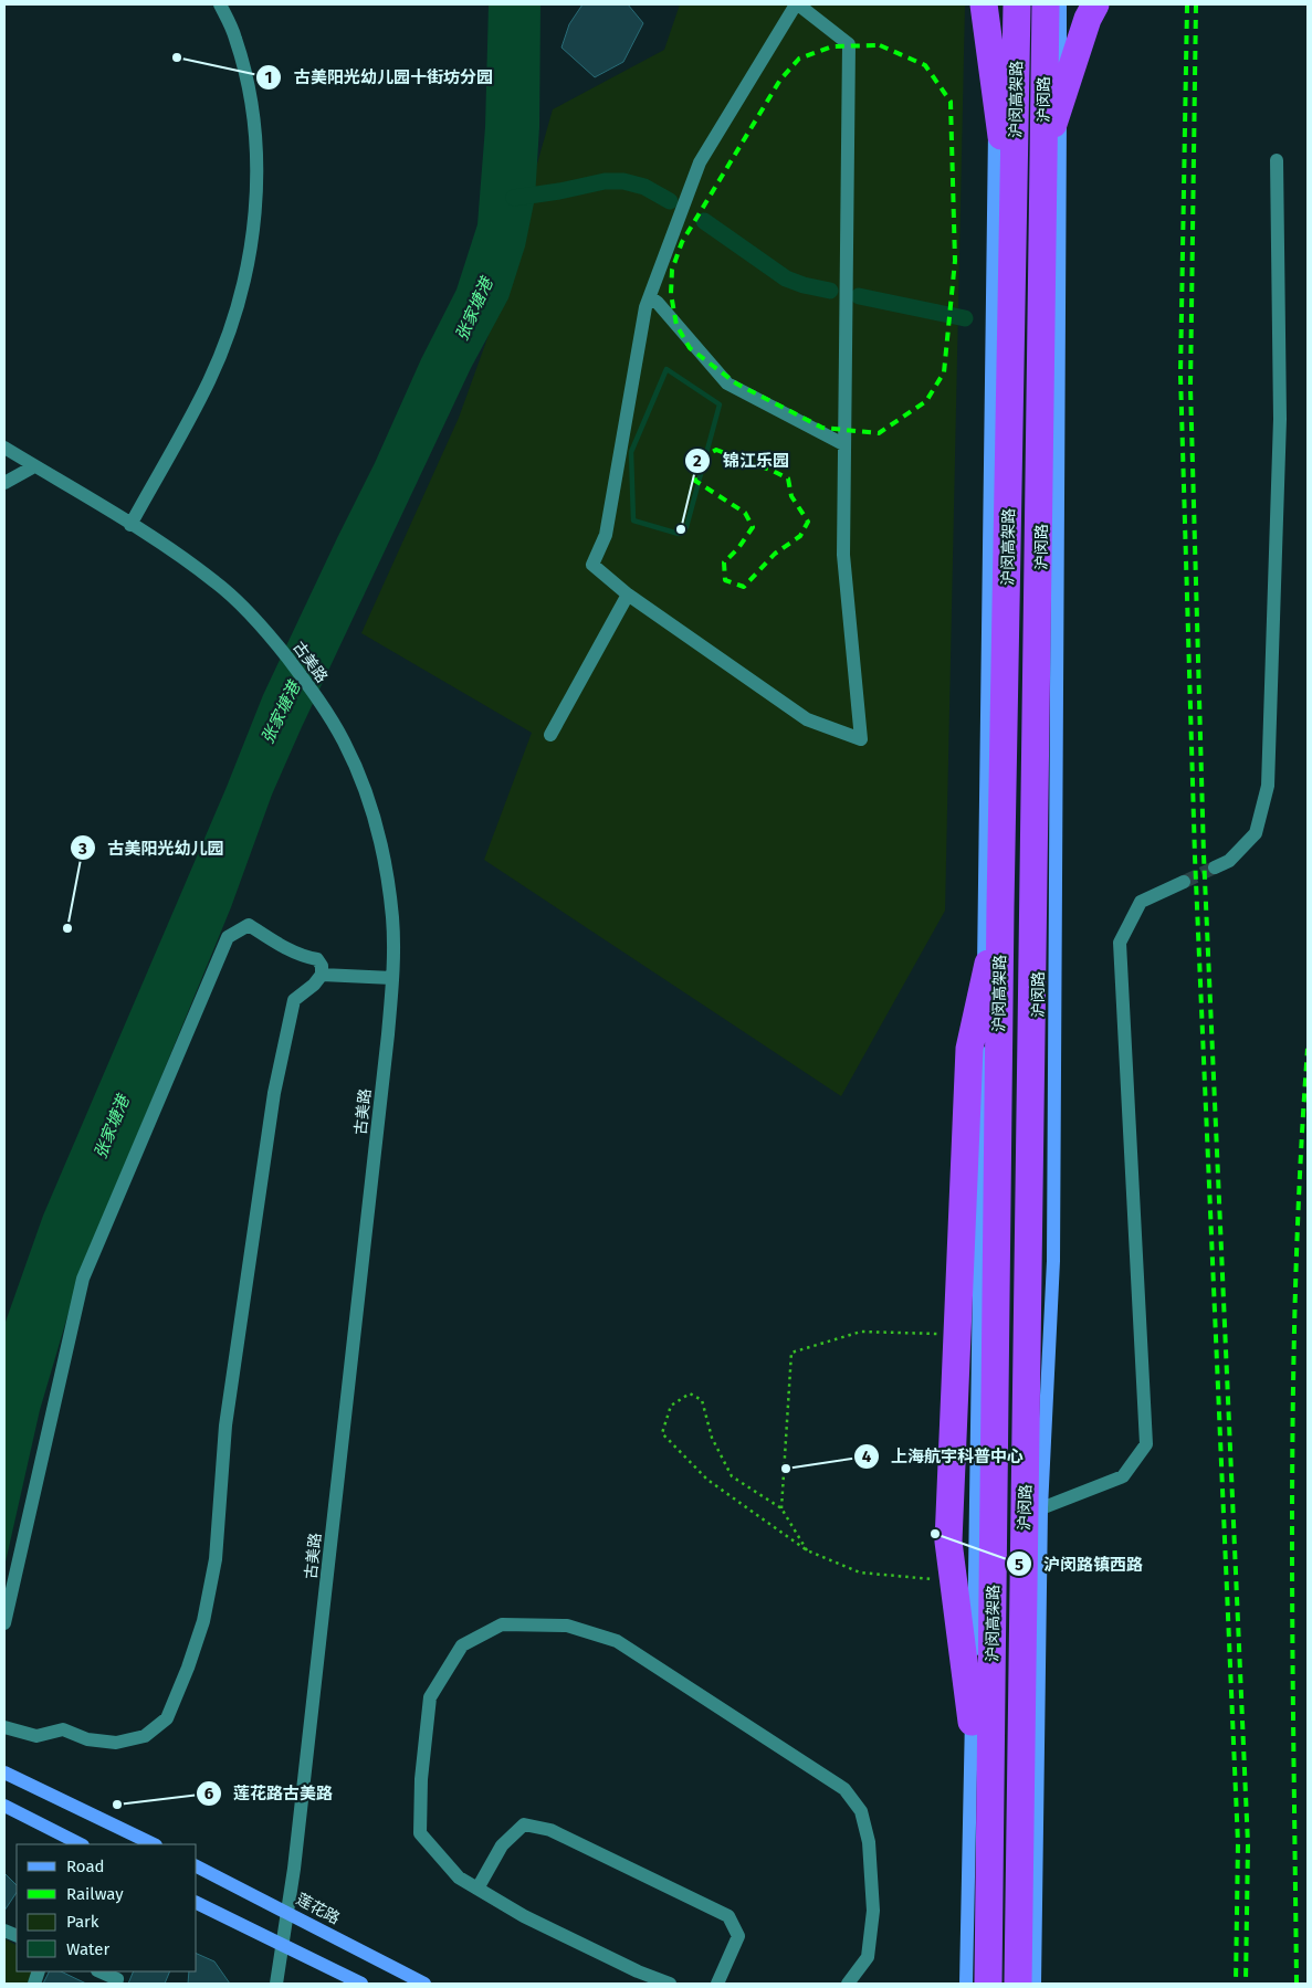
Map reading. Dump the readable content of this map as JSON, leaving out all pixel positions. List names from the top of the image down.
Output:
{
  "streets": {
    "highway": ["沪闵高架路"],
    "main road": ["沪闵路", "莲花路"],
    "street": ["古美路"]
  },
  "crossings": [
    ["沪闵高架路", "沪闵路"],
    ["古美路", "莲花路"]
  ],
  "water": ["张家塘港"],
  "places": [
    "古美阳光幼儿园十街坊分园",
    "锦江乐园",
    "古美阳光幼儿园",
    "上海航宇科普中心",
    "沪闵路镇西路",
    "莲花路古美路"
  ],
  "legend": [
    "Road",
    "Railway",
    "Park",
    "Water"
  ]
}
